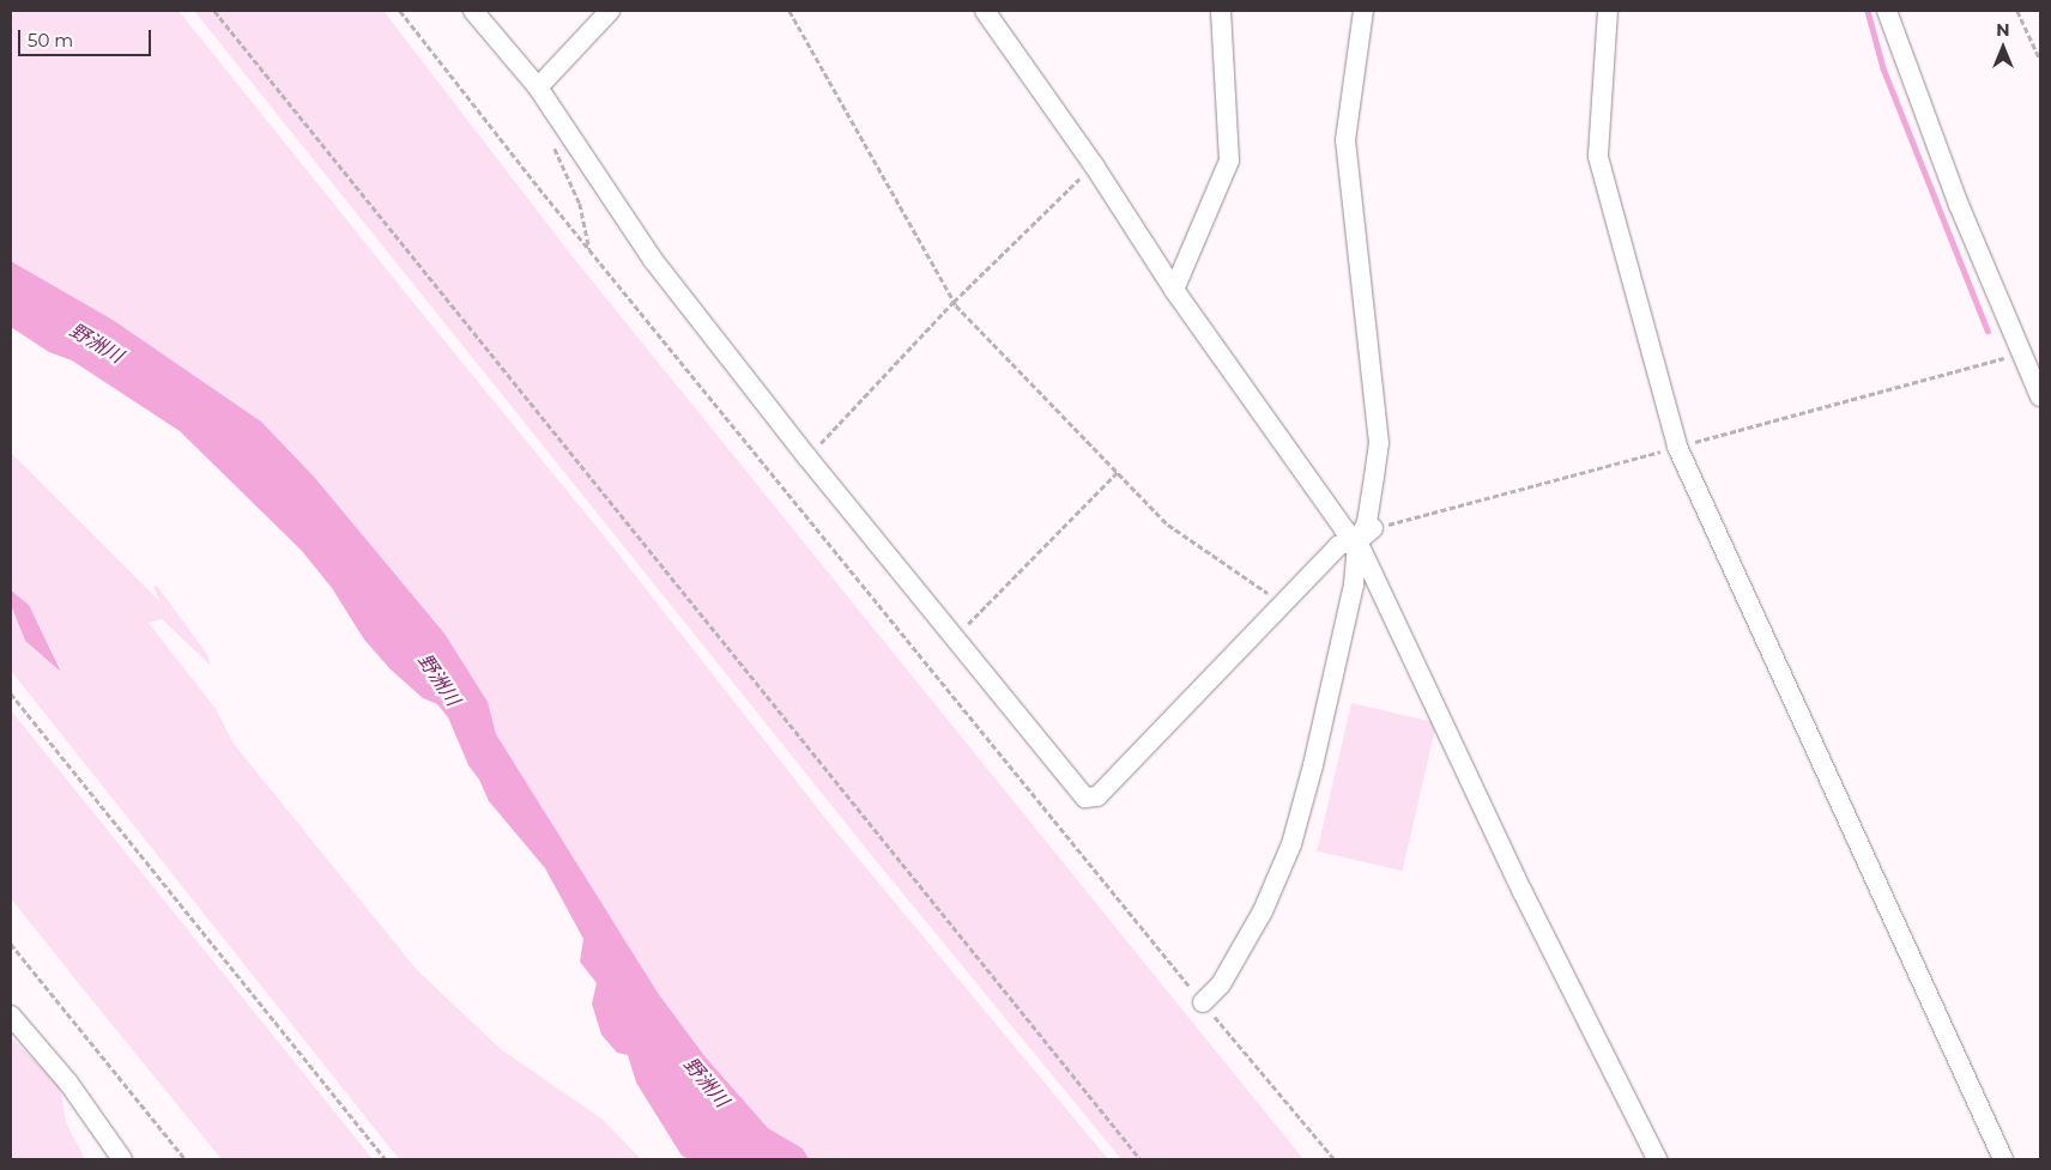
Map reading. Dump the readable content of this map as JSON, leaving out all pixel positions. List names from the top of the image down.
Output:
{
  "water": ["野洲川"],
  "scale_bar": "50 m",
  "north": "top"
}
